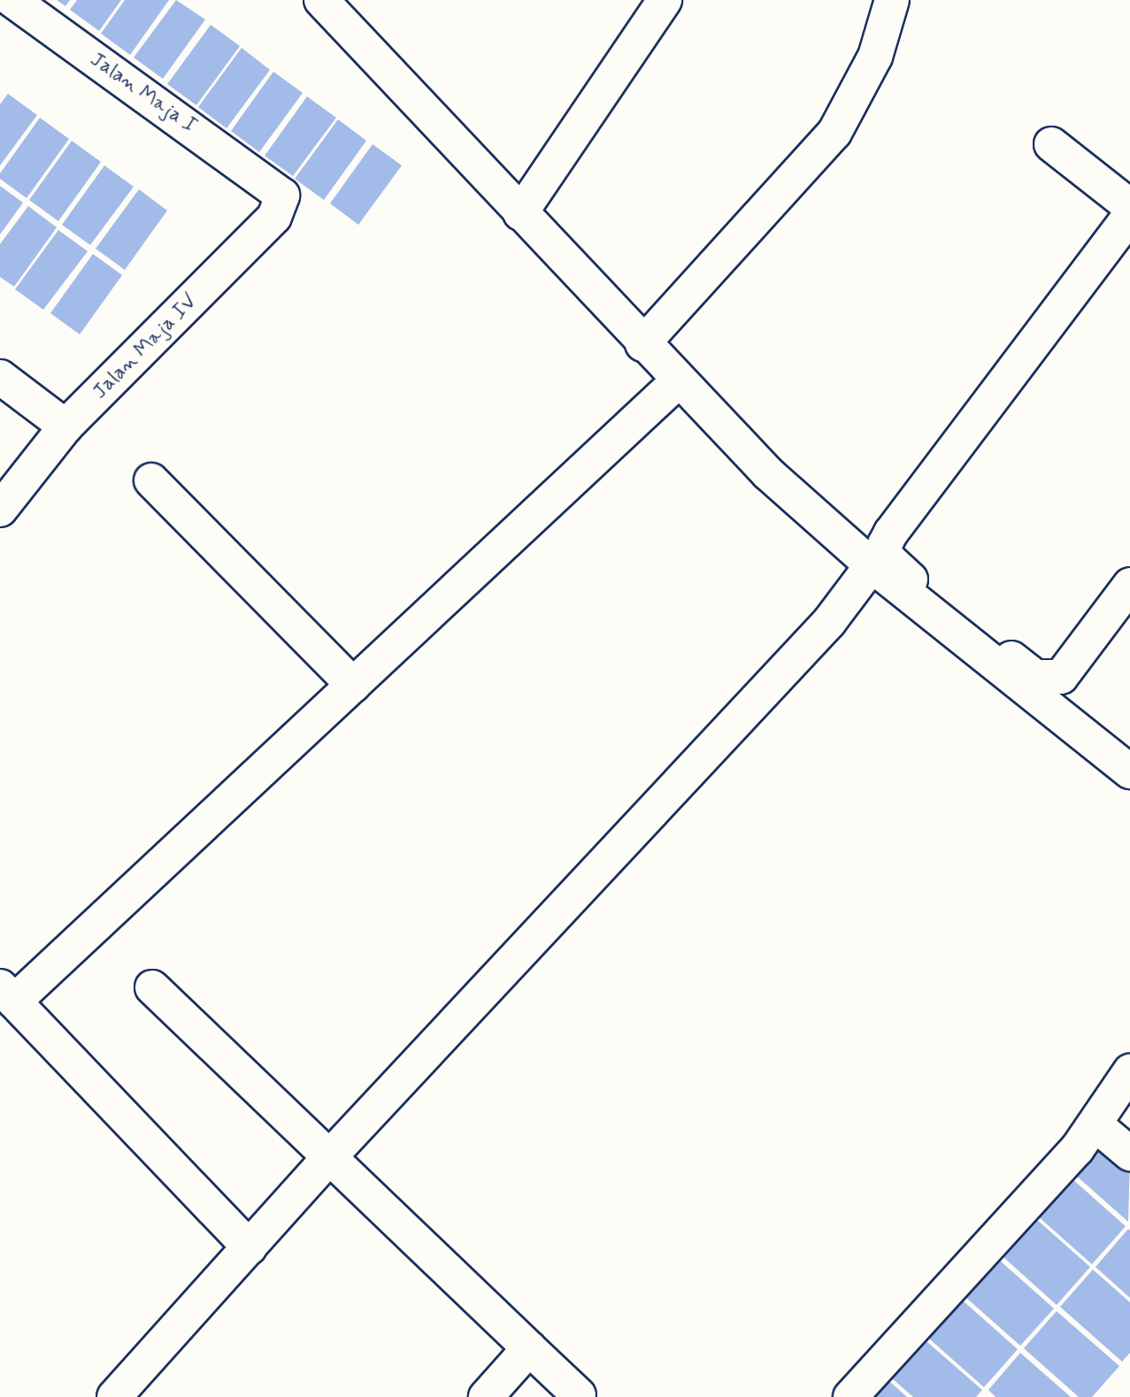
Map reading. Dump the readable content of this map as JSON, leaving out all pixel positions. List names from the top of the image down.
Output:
{
  "streets": {
    "street": ["Jalan Maja I", "Jalan Maja IV"]
  },
  "crossings": [
    ["Jalan Maja I", "Jalan Maja IV"]
  ]
}
